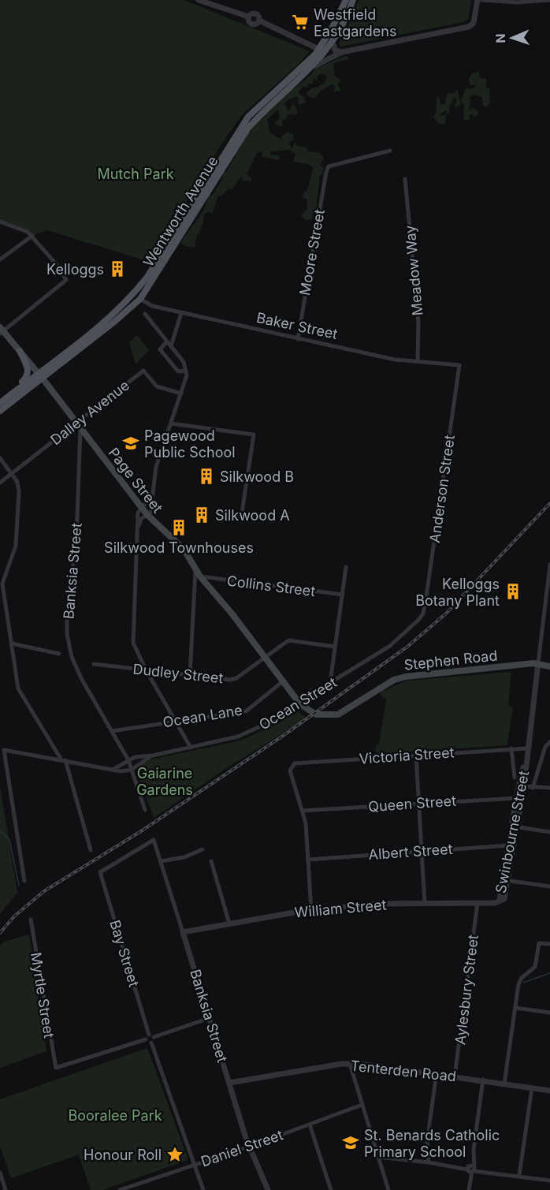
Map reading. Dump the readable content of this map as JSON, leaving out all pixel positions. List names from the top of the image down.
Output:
{
  "streets": {
    "main road": [
      "Wentworth Avenue",
      "Baker Street",
      "Page Street",
      "Stephen Road"
    ],
    "street": [
      "Moore Street",
      "Meadow Way",
      "Dalley Avenue",
      "Anderson Street",
      "Banksia Street",
      "Collins Street",
      "Dudley Street",
      "Ocean Street",
      "Ocean Lane",
      "Victoria Street",
      "Queen Street",
      "Swinbourne Street",
      "Albert Street",
      "William Street",
      "Bay Street",
      "Aylesbury Street",
      "Myrtle Street",
      "Tenterden Road",
      "Daniel Street"
    ]
  },
  "crossings": [
    ["Wentworth Avenue", "Baker Street"],
    ["Wentworth Avenue", "Page Street"],
    ["Moore Street", "Baker Street"],
    ["Meadow Way", "Baker Street"],
    ["Baker Street", "Anderson Street"],
    ["Dalley Avenue", "Page Street"],
    ["Page Street", "Banksia Street"],
    ["Page Street", "Collins Street"],
    ["Page Street", "Stephen Road"],
    ["Page Street", "Dudley Street"],
    ["Page Street", "Ocean Street"],
    ["Page Street", "Ocean Lane"],
    ["Anderson Street", "Ocean Street"],
    ["Banksia Street", "Ocean Street"],
    ["Banksia Street", "Ocean Lane"],
    ["Banksia Street", "William Street"],
    ["Banksia Street", "Bay Street"],
    ["Banksia Street", "Tenterden Road"],
    ["Banksia Street", "Daniel Street"],
    ["Stephen Road", "Swinbourne Street"],
    ["Victoria Street", "Queen Street"],
    ["Victoria Street", "Swinbourne Street"],
    ["Queen Street", "Swinbourne Street"],
    ["Swinbourne Street", "Albert Street"],
    ["Swinbourne Street", "William Street"],
    ["William Street", "Aylesbury Street"],
    ["Bay Street", "Myrtle Street"],
    ["Aylesbury Street", "Tenterden Road"]
  ],
  "parks": ["Mutch Park", "Gaiarine Gardens", "Booralee Park"],
  "places": {
    "supermarket": ["Westfield Eastgardens"],
    "building": [
      "Kelloggs",
      "Silkwood B",
      "Silkwood A",
      "Silkwood Townhouses",
      "Kelloggs Botany Plant"
    ],
    "school or university": ["Pagewood Public School", "St. Benards Catholic Primary School"],
    "place": ["Honour Roll"]
  },
  "north": "left"
}
